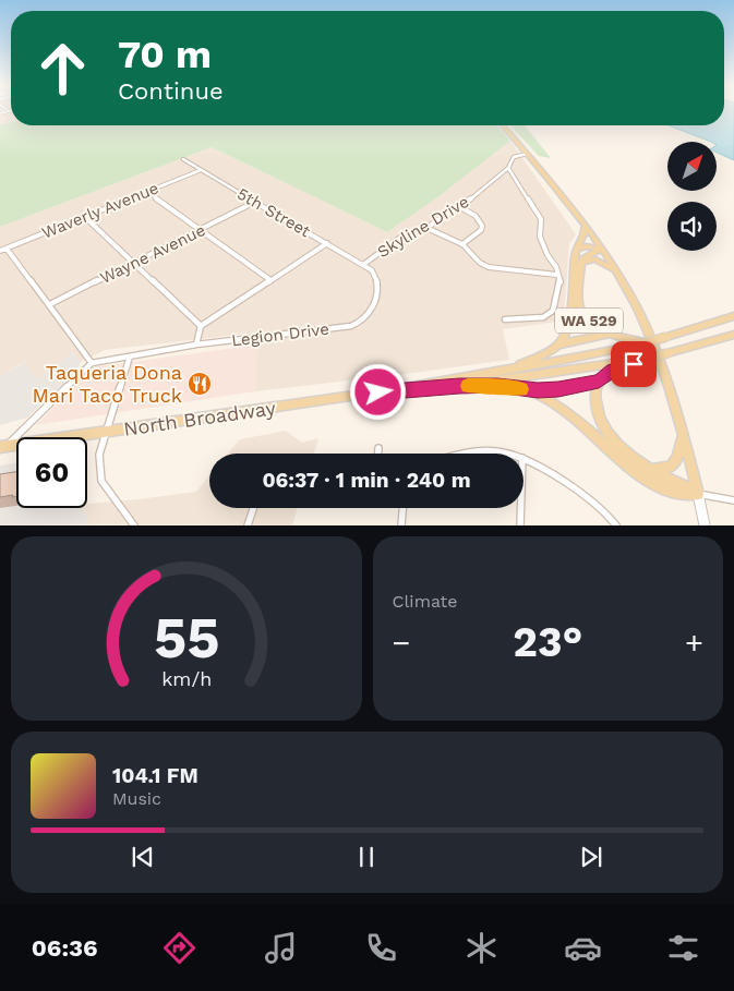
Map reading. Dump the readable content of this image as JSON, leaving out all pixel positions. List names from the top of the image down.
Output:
{
  "streets": {
    "main road": ["WA 529", "North Broadway"],
    "street": [
      "Waverly Avenue",
      "5th Street",
      "Skyline Drive",
      "Wayne Avenue",
      "Legion Drive"
    ]
  },
  "crossings": [
    ["Waverly Avenue", "5th Street"],
    ["5th Street", "Skyline Drive"],
    ["5th Street", "Wayne Avenue"],
    ["5th Street", "Legion Drive"],
    ["Skyline Drive", "WA 529"],
    ["Skyline Drive", "Legion Drive"],
    ["WA 529", "North Broadway"]
  ],
  "places": {
    "restaurant": ["Taqueria Dona Mari Taco Truck"]
  },
  "north": "top right",
  "page": {
    "turn": ["70 m", "Continue"],
    "limit": "60",
    "trip": "06:37 · 1 min · 240 m",
    "tile": "Climate",
    "heat": ["−", "23°", "+"],
    "song": ["104.1 FM", "Music"],
    "tabs": "06:36",
    "gauge": ["55", "km/h"]
  }
}
